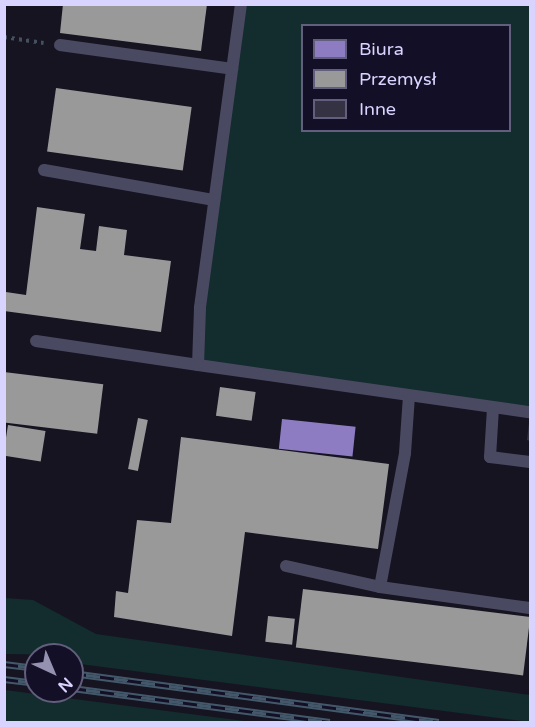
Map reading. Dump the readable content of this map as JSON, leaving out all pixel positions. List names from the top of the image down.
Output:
{
  "legend": ["Biura", "Przemysł", "Inne"],
  "north": "bottom right"
}
